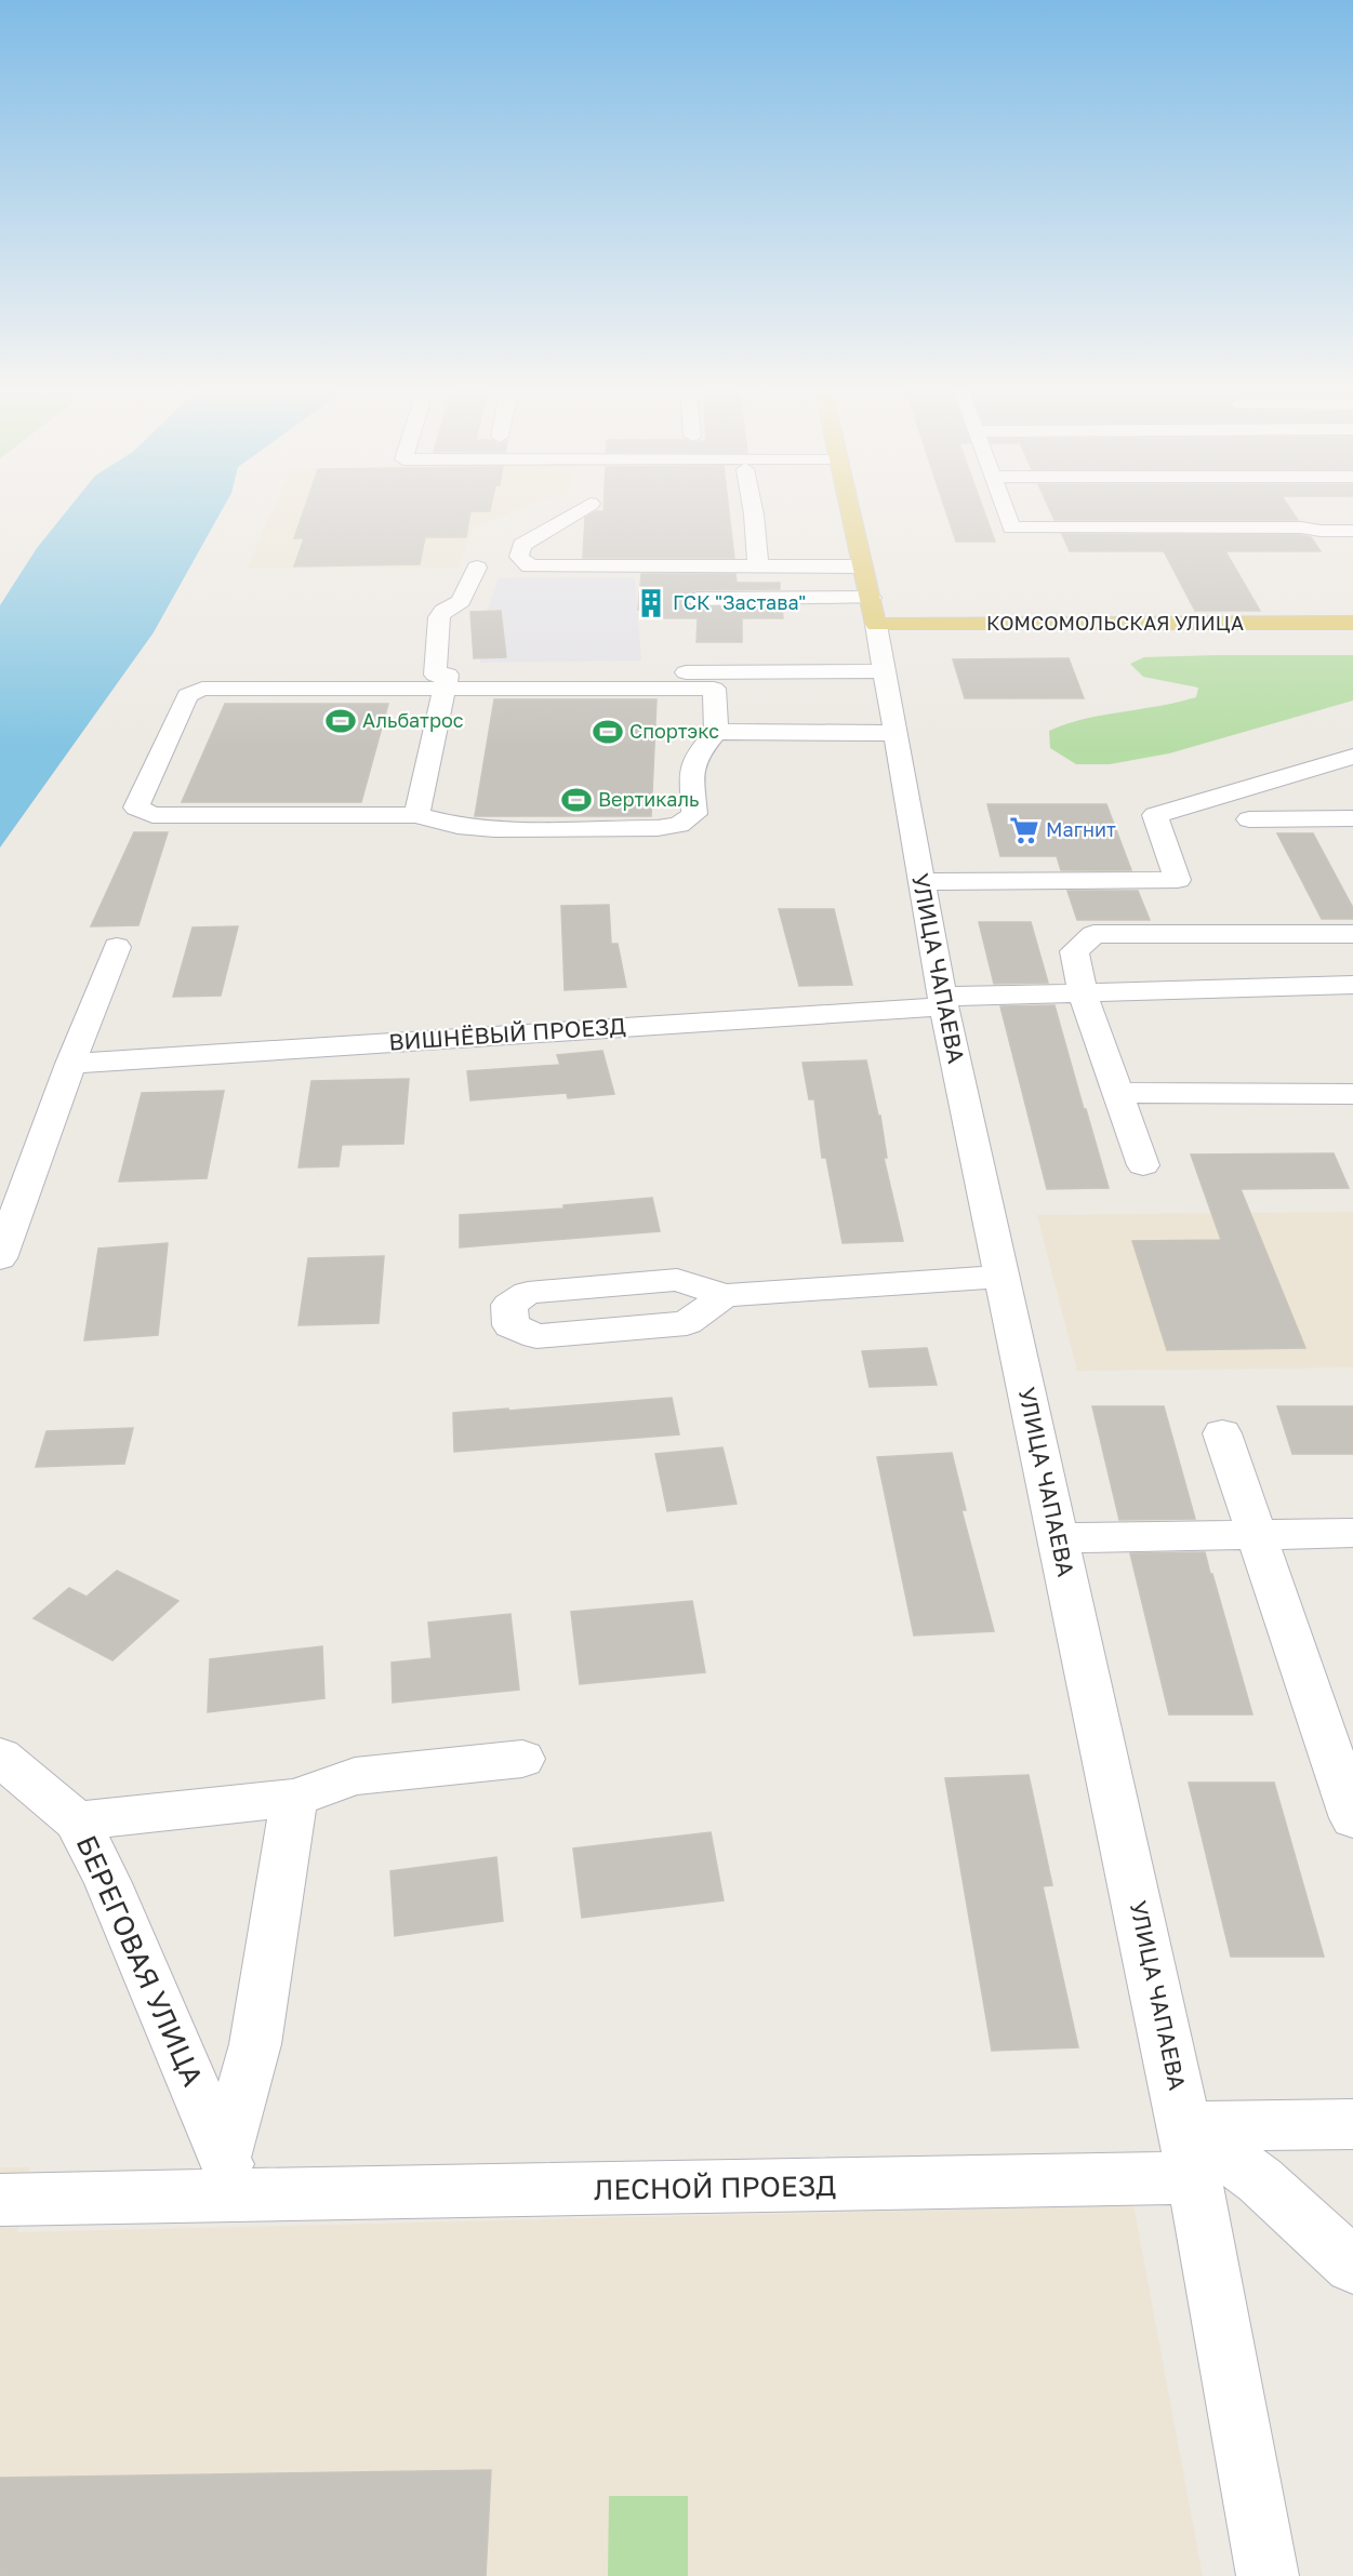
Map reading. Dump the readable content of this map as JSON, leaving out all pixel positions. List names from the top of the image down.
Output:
{
  "streets": {
    "main road": ["КОМСОМОЛЬСКАЯ УЛИЦА", "УЛИЦА ЧАПАЕВА"],
    "street": ["ВИШНЁВЫЙ ПРОЕЗД", "БЕРЕГОВАЯ УЛИЦА", "ЛЕСНОЙ ПРОЕЗД"]
  },
  "crossings": [
    ["КОМСОМОЛЬСКАЯ УЛИЦА", "УЛИЦА ЧАПАЕВА"],
    ["УЛИЦА ЧАПАЕВА", "ВИШНЁВЫЙ ПРОЕЗД"],
    ["УЛИЦА ЧАПАЕВА", "ЛЕСНОЙ ПРОЕЗД"],
    ["БЕРЕГОВАЯ УЛИЦА", "ЛЕСНОЙ ПРОЕЗД"]
  ],
  "places": {
    "building": ["ГСК \"Застава\""],
    "sports": ["Альбатрос", "Спортэкс", "Вертикаль"],
    "supermarket": ["Магнит"]
  }
}
